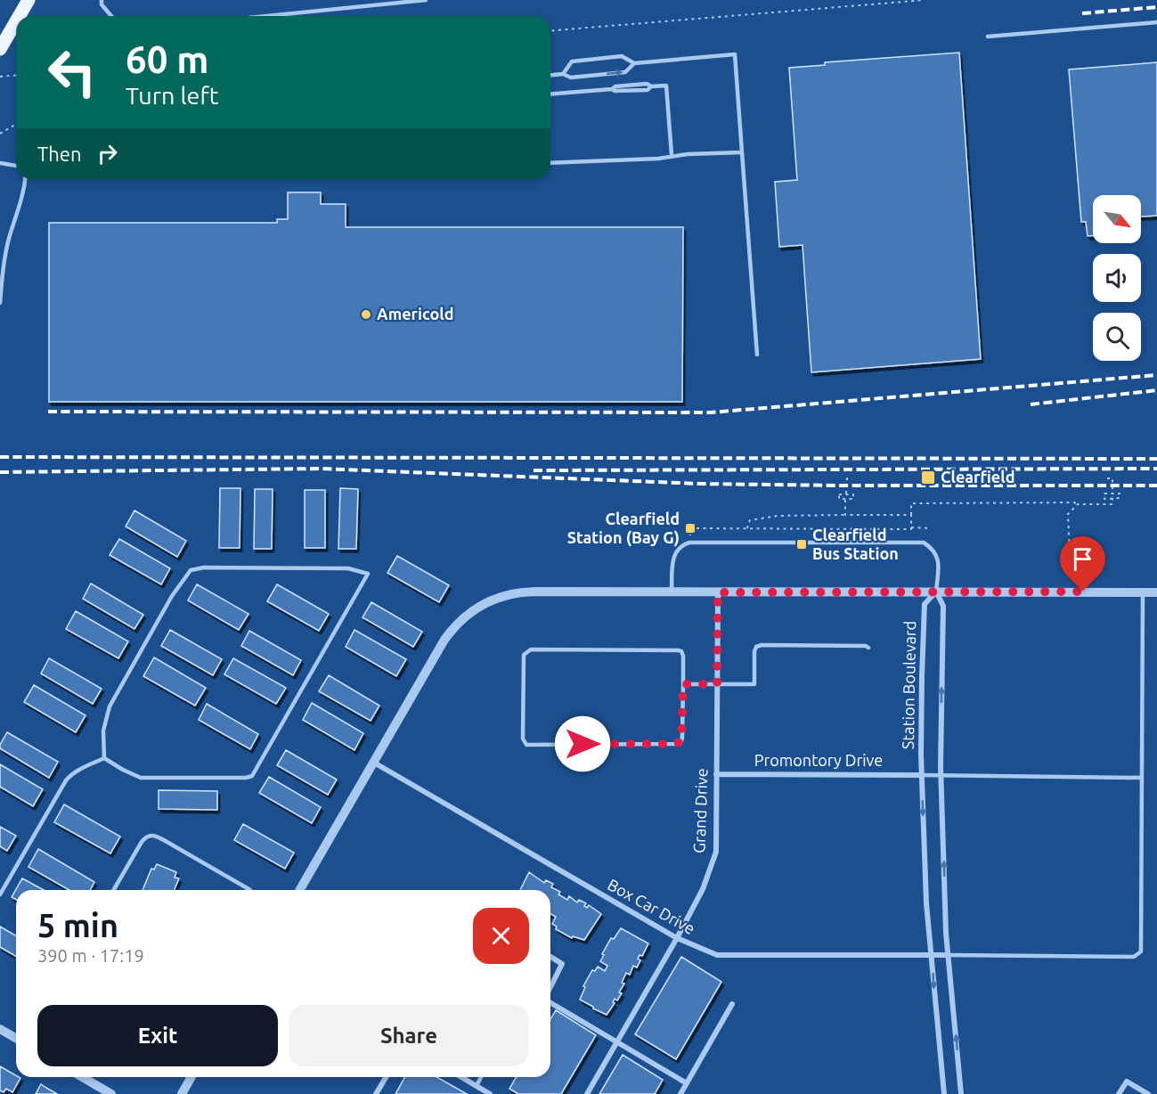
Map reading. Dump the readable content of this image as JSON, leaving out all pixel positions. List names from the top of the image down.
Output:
{
  "streets": {
    "street": [
      "Station Boulevard",
      "Promontory Drive",
      "Grand Drive",
      "Box Car Drive"
    ]
  },
  "crossings": [
    ["Station Boulevard", "Promontory Drive"],
    ["Station Boulevard", "Box Car Drive"],
    ["Promontory Drive", "Grand Drive"],
    ["Grand Drive", "Box Car Drive"]
  ],
  "places": {
    "other": ["Americold"],
    "transit": ["Clearfield", "Clearfield Station (Bay G)", "Clearfield Bus Station"]
  },
  "north": "bottom right",
  "page": {
    "turn": ["60 m", "Turn left"],
    "then": "Then",
    "heading": ["5 min", "390 m · 17:19"],
    "buttons": ["Exit", "Share"]
  }
}
